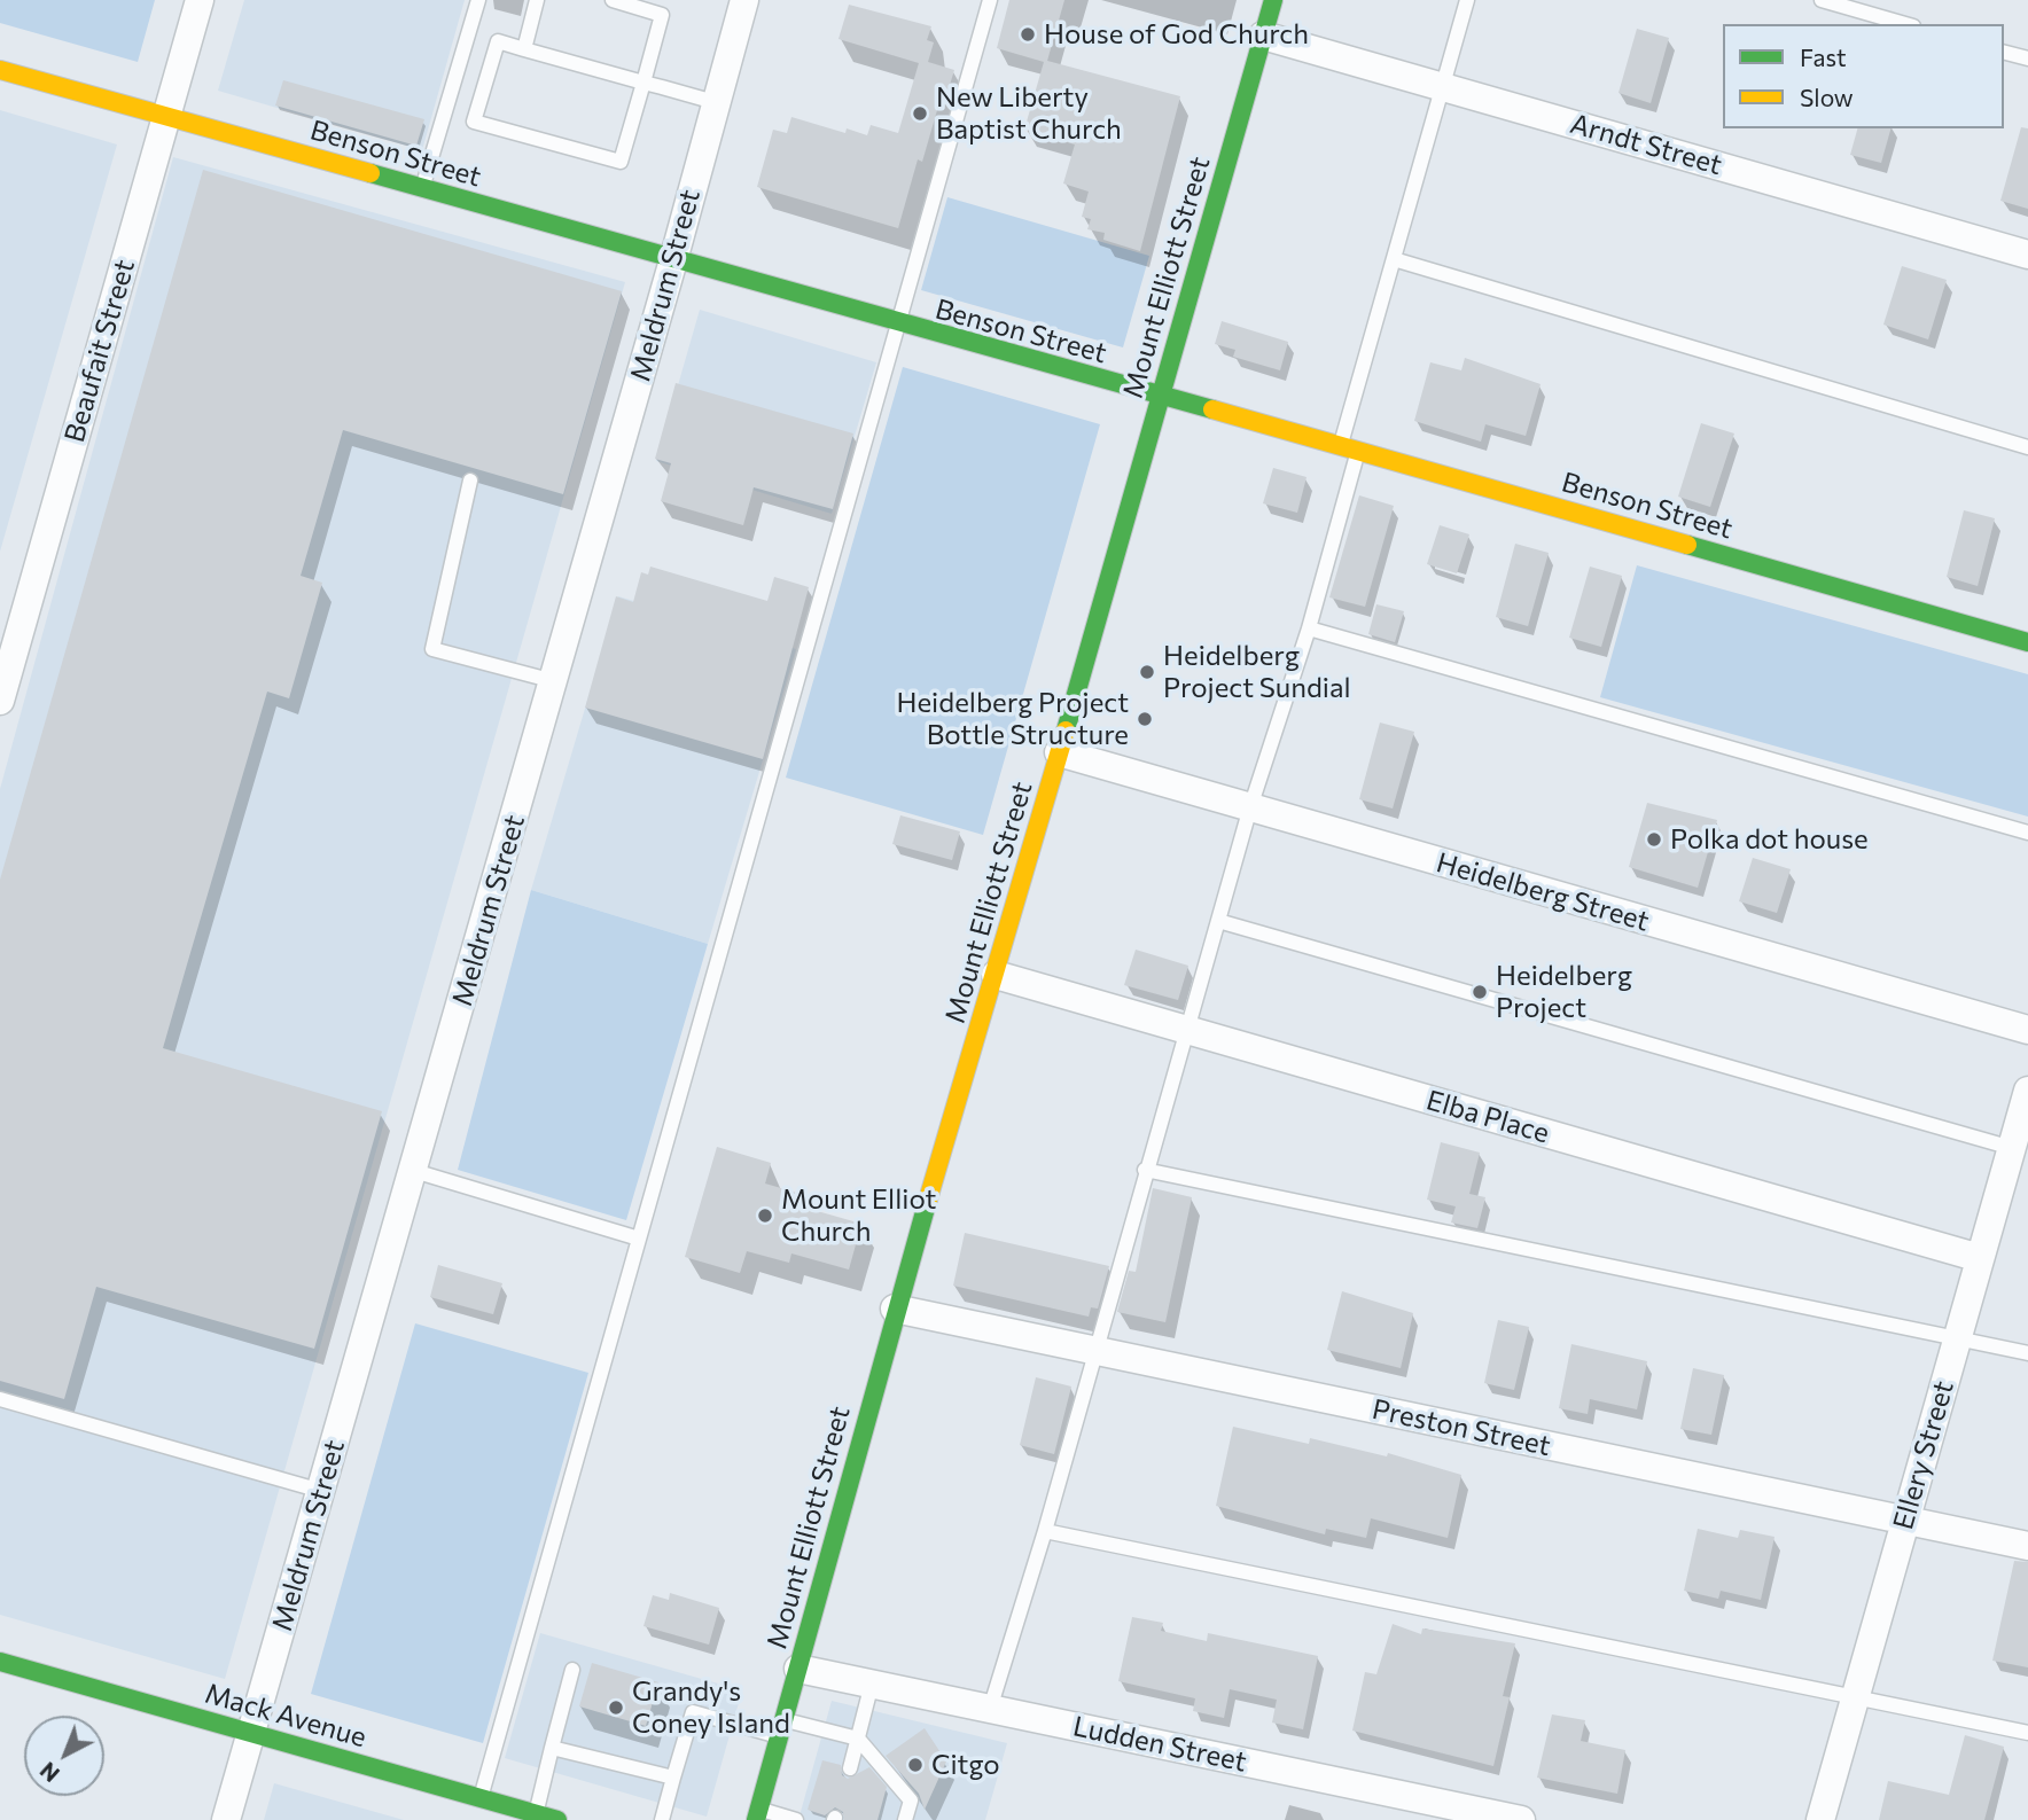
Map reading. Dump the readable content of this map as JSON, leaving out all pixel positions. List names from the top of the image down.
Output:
{
  "streets": {
    "main road": ["Benson Street", "Mount Elliott Street", "Mack Avenue"],
    "street": [
      "Arndt Street",
      "Meldrum Street",
      "Beaufait Street",
      "Heidelberg Street",
      "Elba Place",
      "Preston Street",
      "Ellery Street",
      "Ludden Street"
    ]
  },
  "crossings": [
    ["Arndt Street", "Mount Elliott Street"],
    ["Benson Street", "Mount Elliott Street"],
    ["Benson Street", "Meldrum Street"],
    ["Benson Street", "Beaufait Street"],
    ["Mount Elliott Street", "Heidelberg Street"],
    ["Mount Elliott Street", "Elba Place"],
    ["Mount Elliott Street", "Preston Street"],
    ["Mount Elliott Street", "Ludden Street"],
    ["Meldrum Street", "Mack Avenue"],
    ["Elba Place", "Ellery Street"],
    ["Preston Street", "Ellery Street"]
  ],
  "places": [
    "House of God Church",
    "New Liberty Baptist Church",
    "Heidelberg Project Sundial",
    "Heidelberg Project Bottle Structure",
    "Polka dot house",
    "Heidelberg Project",
    "Mount Elliot Church",
    "Grandy's Coney Island",
    "Citgo"
  ],
  "legend": ["Fast", "Slow"],
  "north": "bottom left"
}
